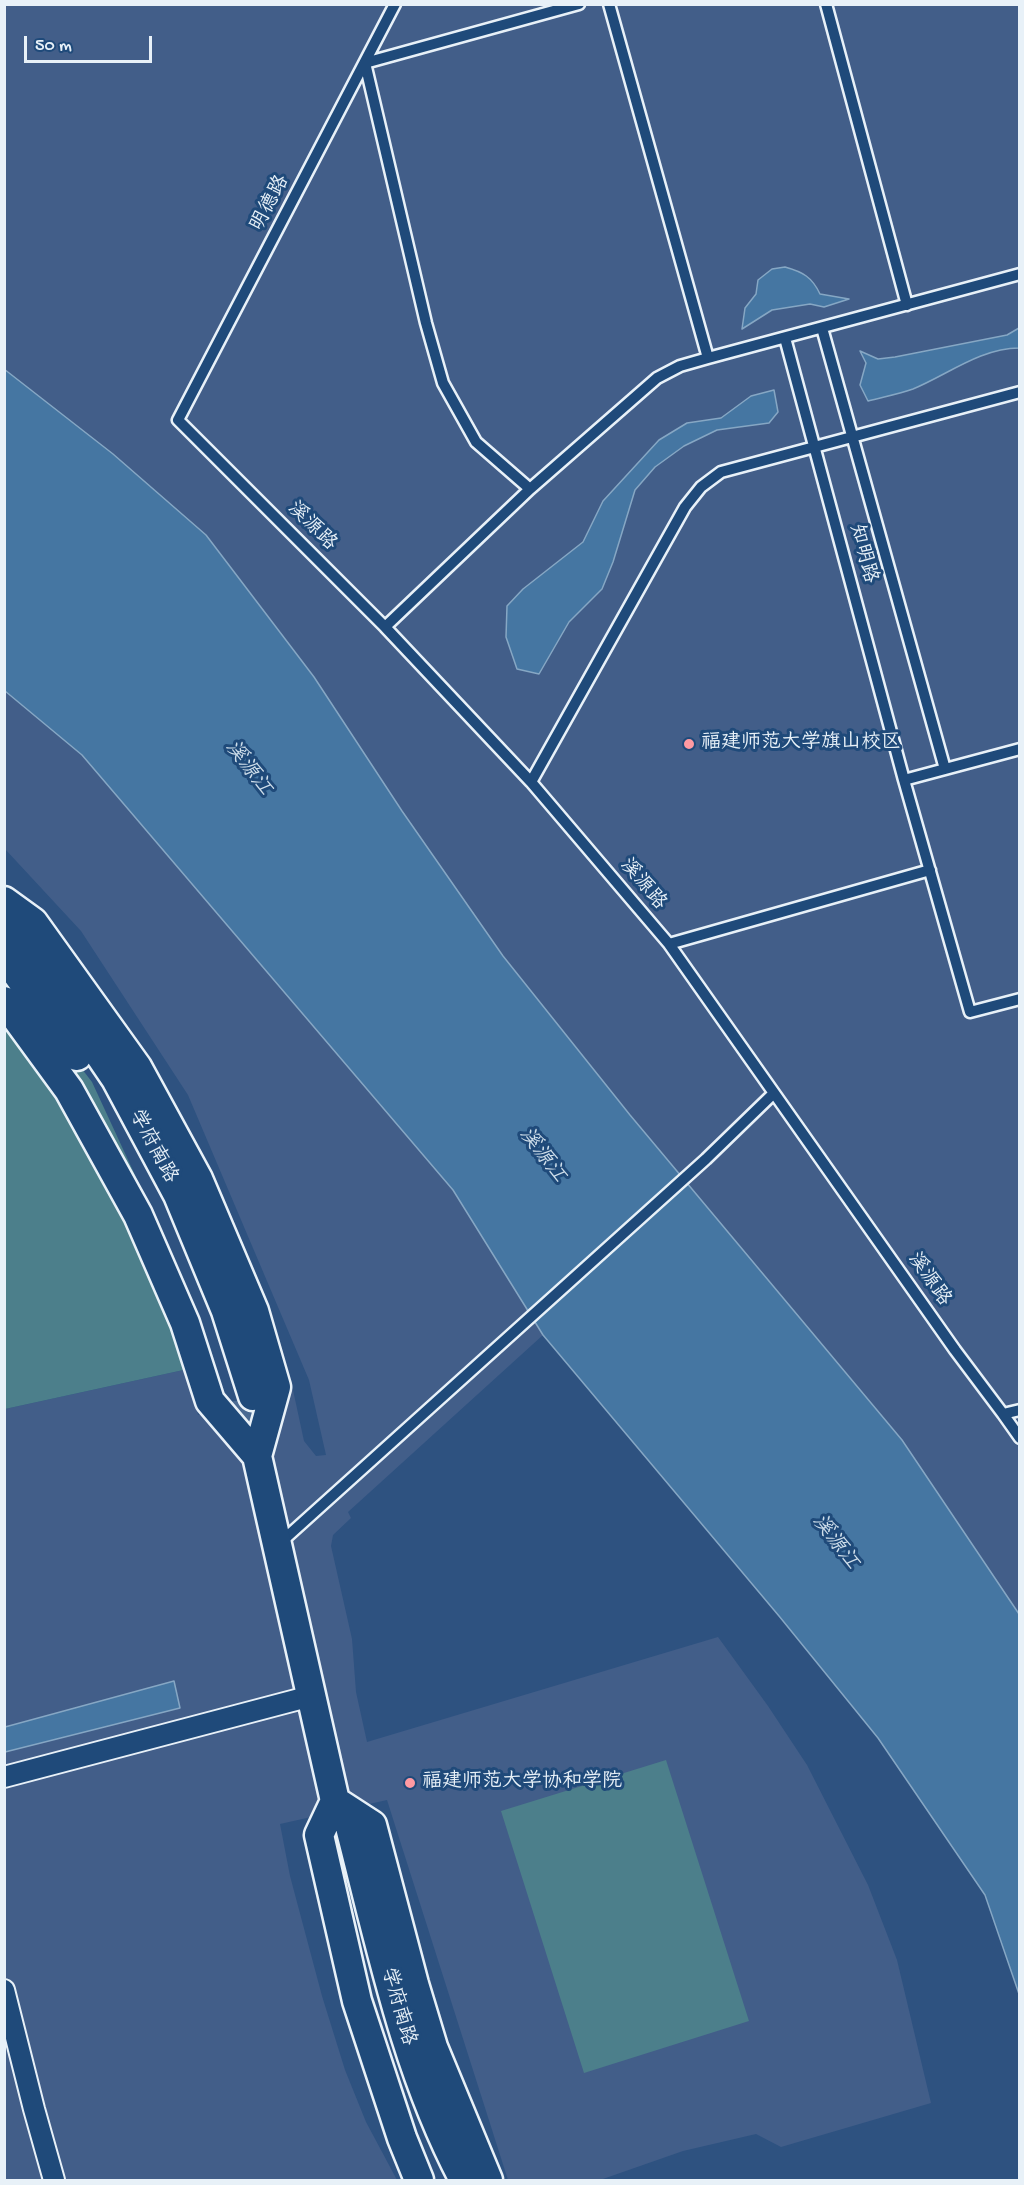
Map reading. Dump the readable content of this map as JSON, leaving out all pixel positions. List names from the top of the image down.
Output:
{
  "streets": {
    "main road": ["学府南路"],
    "lane": ["明德路", "溪源路", "知明路"]
  },
  "crossings": [
    ["明德路", "溪源路"]
  ],
  "water": ["溪源江"],
  "places": ["福建师范大学旗山校区", "福建师范大学协和学院"],
  "scale_bar": "50 m"
}
